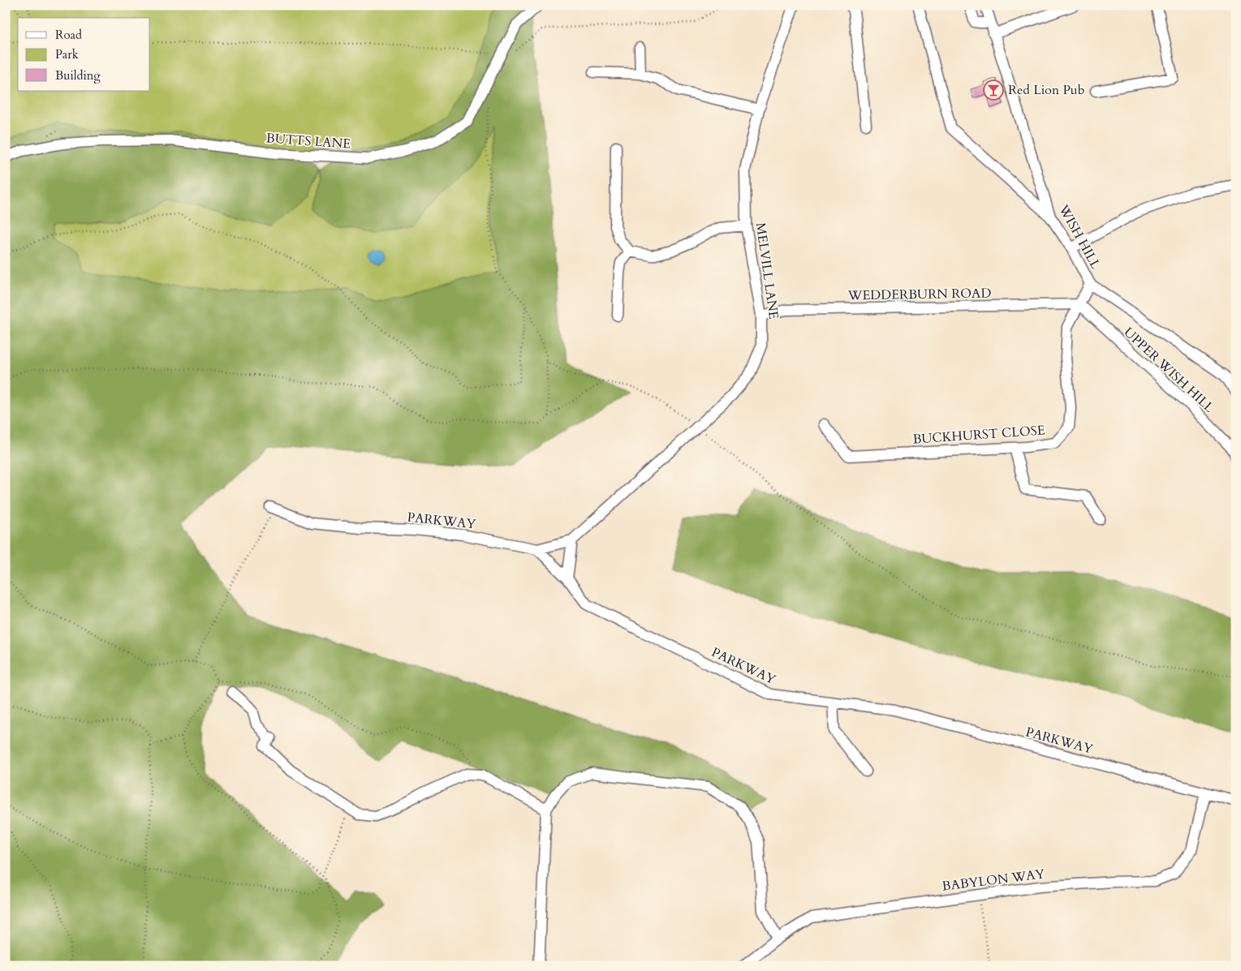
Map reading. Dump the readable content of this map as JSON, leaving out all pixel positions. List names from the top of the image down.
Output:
{
  "streets": {
    "street": [
      "BUTTS LANE",
      "WISH HILL",
      "MELVILL LANE",
      "WEDDERBURN ROAD",
      "UPPER WISH HILL",
      "BUCKHURST CLOSE",
      "PARKWAY",
      "BABYLON WAY"
    ]
  },
  "crossings": [
    ["WISH HILL", "BUCKHURST CLOSE"],
    ["MELVILL LANE", "WEDDERBURN ROAD"],
    ["WEDDERBURN ROAD", "UPPER WISH HILL"],
    ["WEDDERBURN ROAD", "BUCKHURST CLOSE"],
    ["UPPER WISH HILL", "BUCKHURST CLOSE"],
    ["PARKWAY", "BABYLON WAY"]
  ],
  "places": {
    "bar": ["Red Lion Pub"]
  },
  "legend": ["Road", "Park", "Building"]
}
